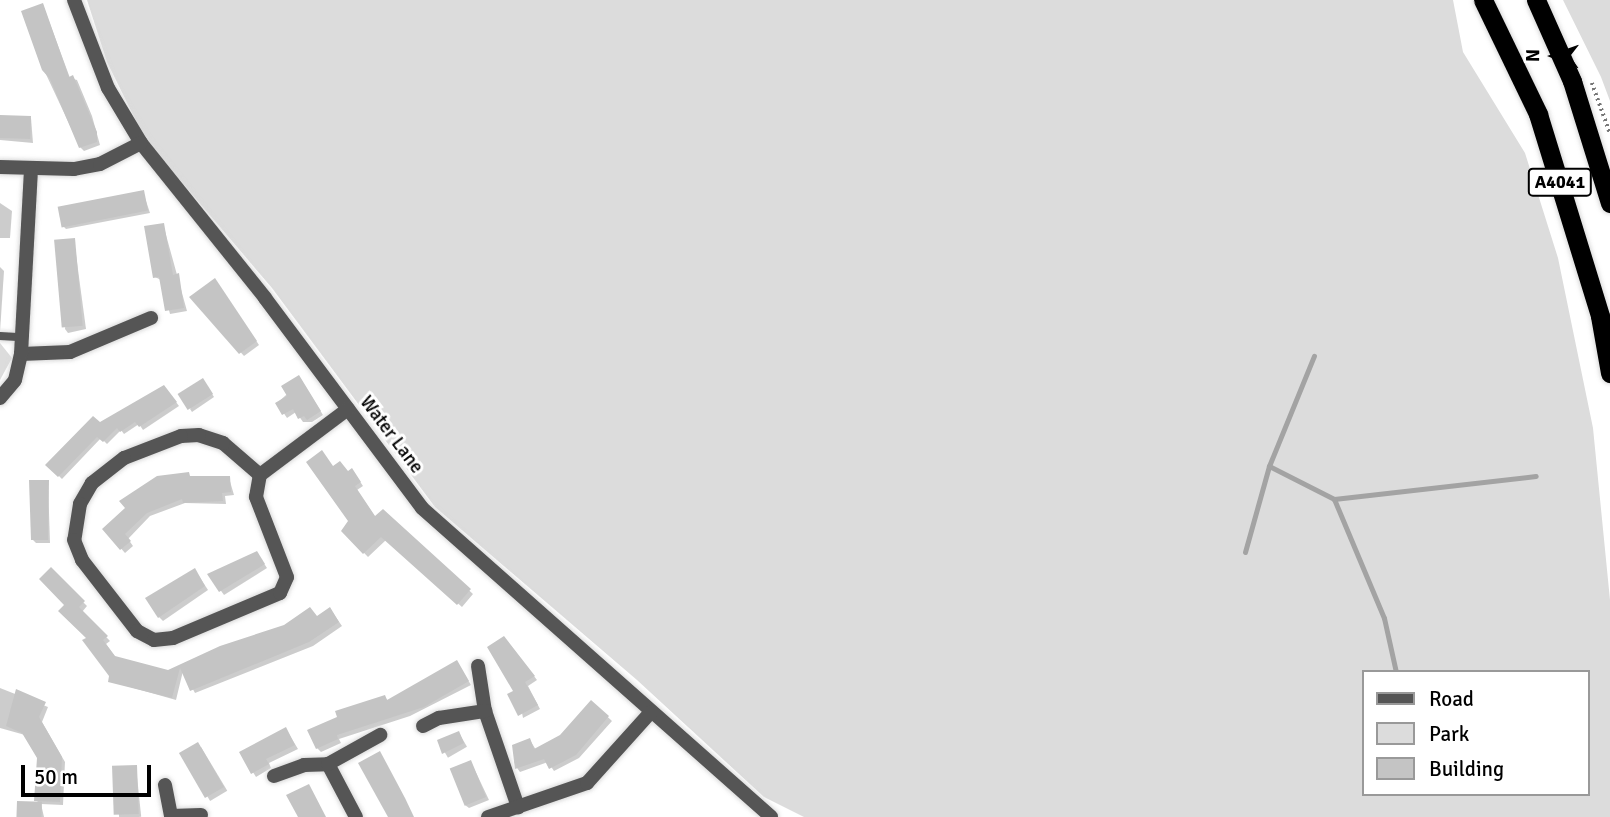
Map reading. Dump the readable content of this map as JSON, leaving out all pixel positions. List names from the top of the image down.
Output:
{
  "streets": {
    "highway": ["A4041"],
    "street": ["Water Lane"]
  },
  "legend": ["Road", "Park", "Building"],
  "scale_bar": "50 m",
  "north": "left"
}
